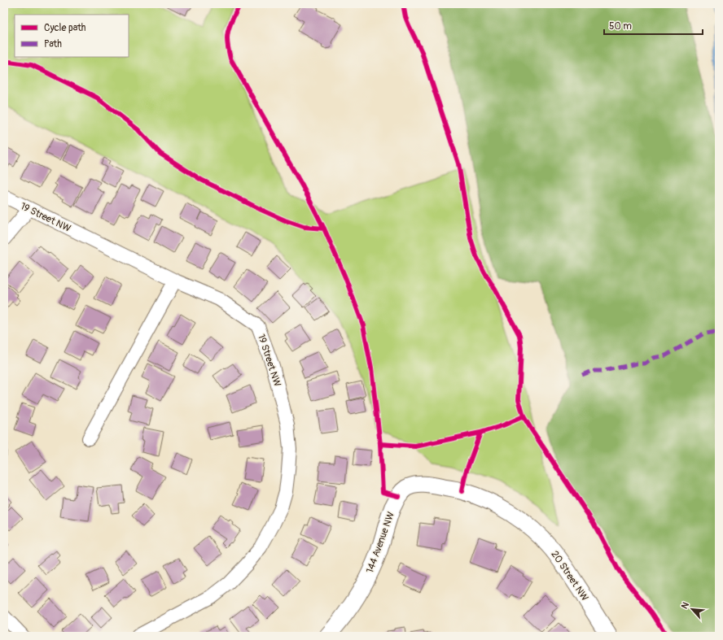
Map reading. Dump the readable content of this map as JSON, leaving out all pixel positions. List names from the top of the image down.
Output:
{
  "streets": {
    "street": ["19 Street NW", "144 Avenue NW", "20 Street NW"]
  },
  "crossings": [
    ["144 Avenue NW", "20 Street NW"]
  ],
  "legend": ["Cycle path", "Path"],
  "scale_bar": "50 m",
  "north": "top left"
}
